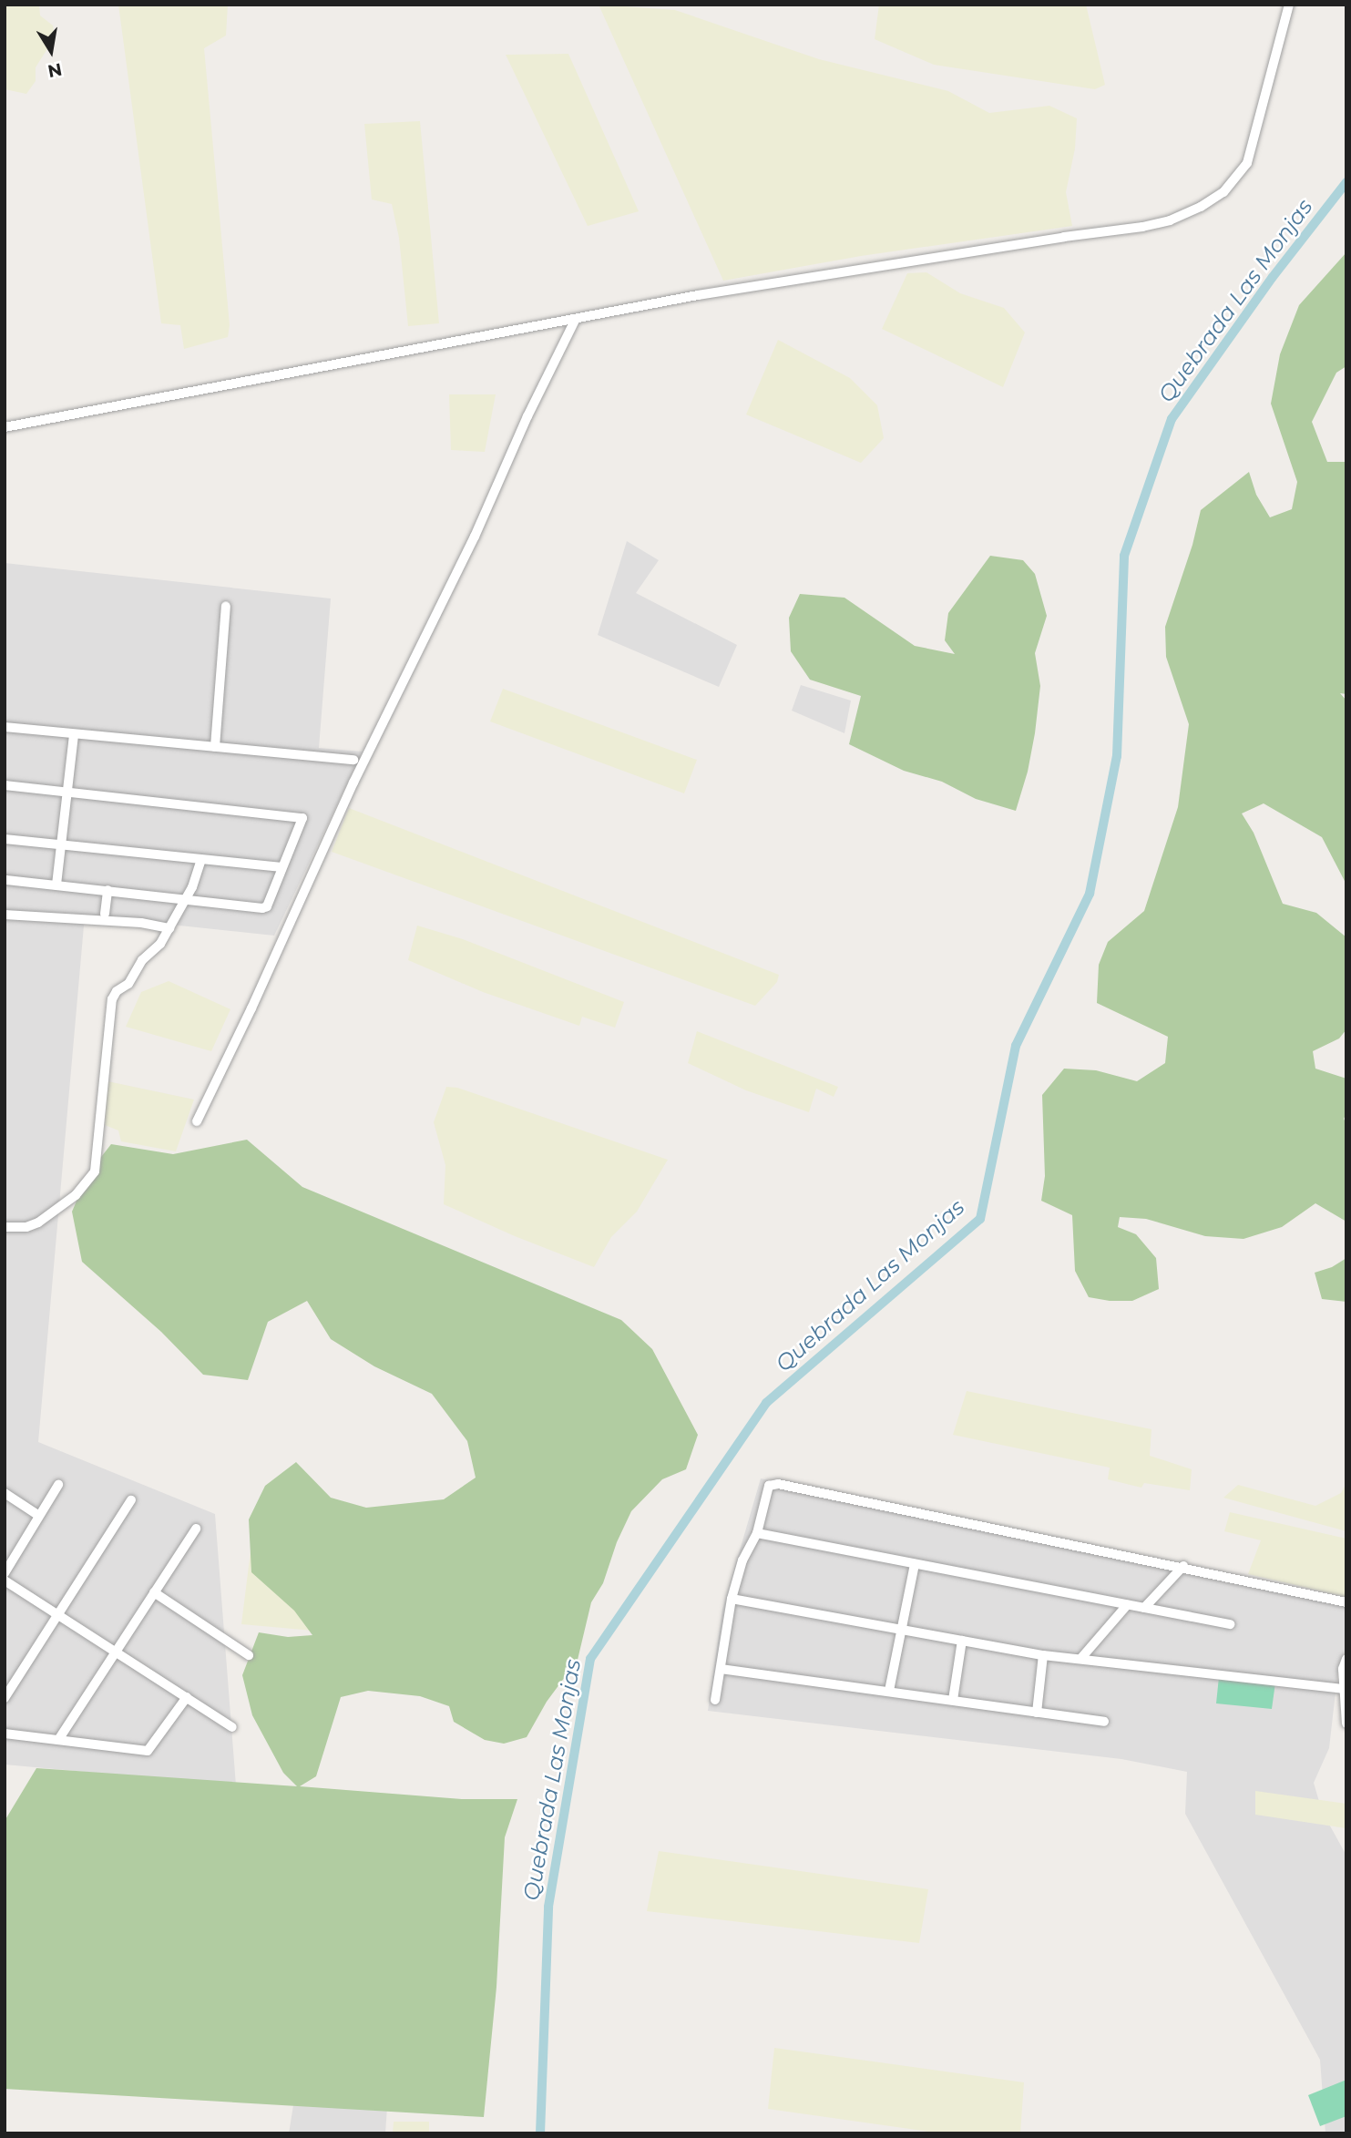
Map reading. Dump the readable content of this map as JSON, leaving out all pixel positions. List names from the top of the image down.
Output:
{
  "water": ["Quebrada Las Monjas"],
  "north": "bottom"
}
